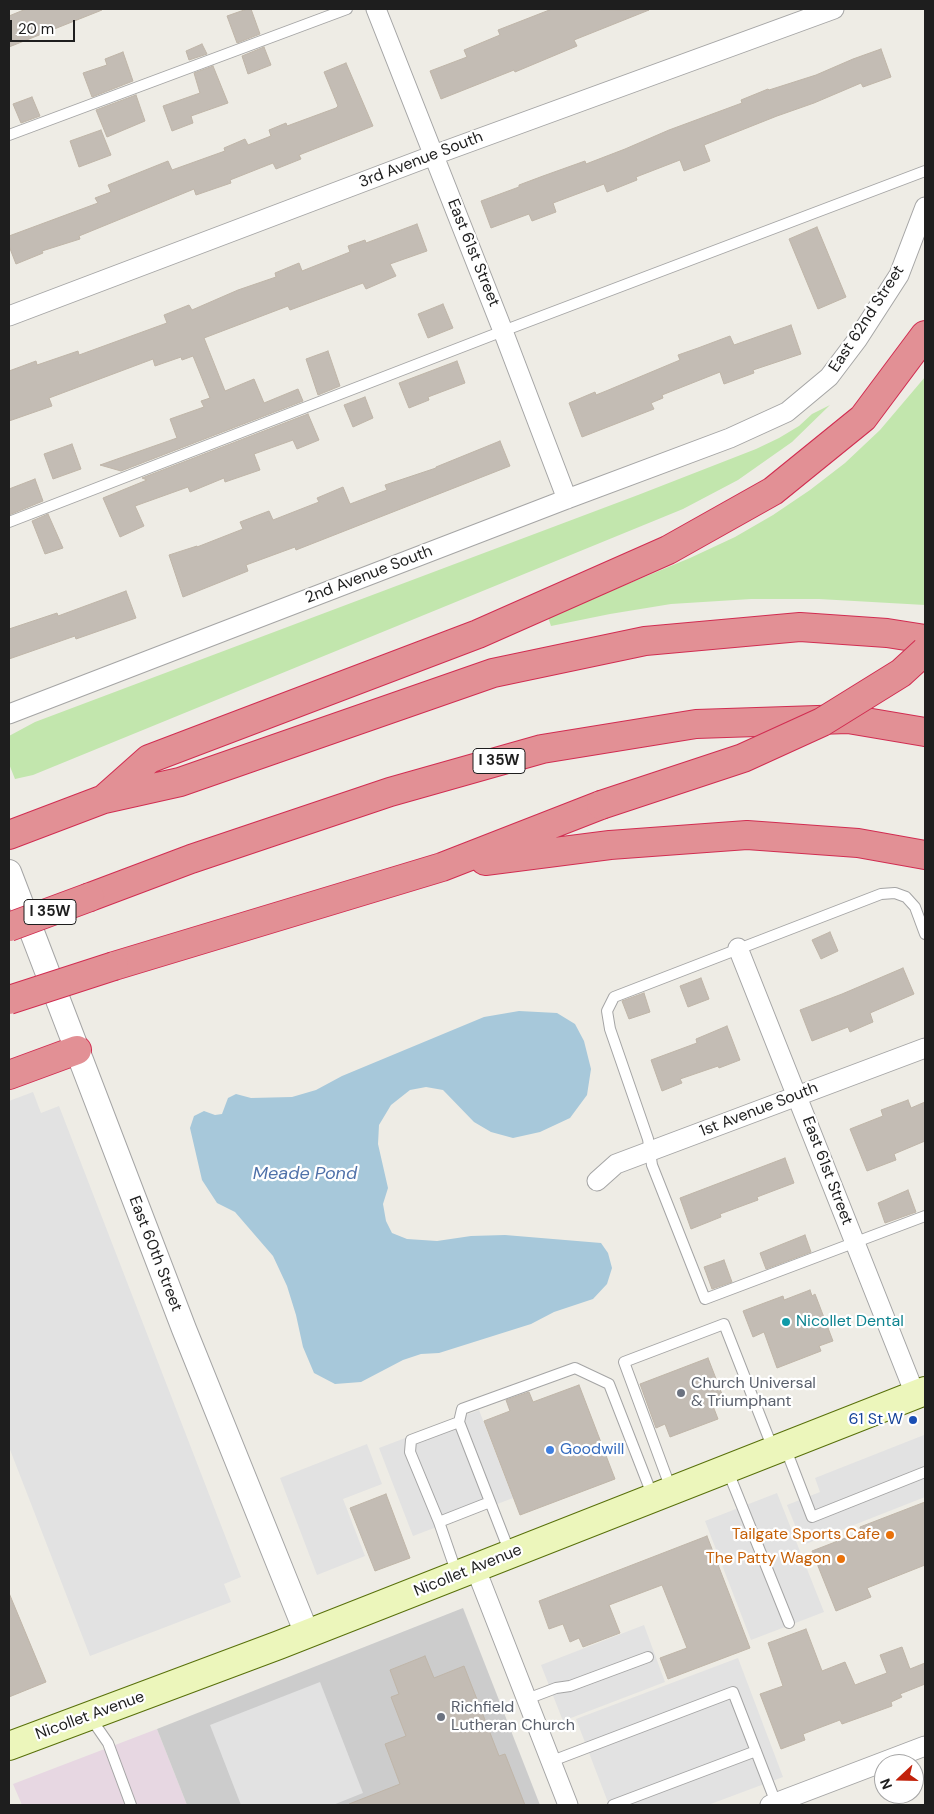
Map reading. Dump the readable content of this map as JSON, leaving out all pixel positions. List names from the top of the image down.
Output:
{
  "streets": {
    "highway": ["I 35W"],
    "main road": ["Nicollet Avenue"],
    "street": [
      "3rd Avenue South",
      "East 61st Street",
      "East 62nd Street",
      "2nd Avenue South",
      "1st Avenue South",
      "East 60th Street"
    ]
  },
  "crossings": [
    ["3rd Avenue South", "East 61st Street"],
    ["East 61st Street", "2nd Avenue South"],
    ["East 61st Street", "1st Avenue South"],
    ["East 61st Street", "Nicollet Avenue"],
    ["East 62nd Street", "2nd Avenue South"],
    ["East 60th Street", "Nicollet Avenue"]
  ],
  "water": ["Meade Pond"],
  "places": [
    "Nicollet Dental",
    "Church Universal & Triumphant",
    "61 St W",
    "Goodwill",
    "Tailgate Sports Cafe",
    "The Patty Wagon",
    "Richfield Lutheran Church"
  ],
  "scale_bar": "20 m",
  "north": "left"
}
